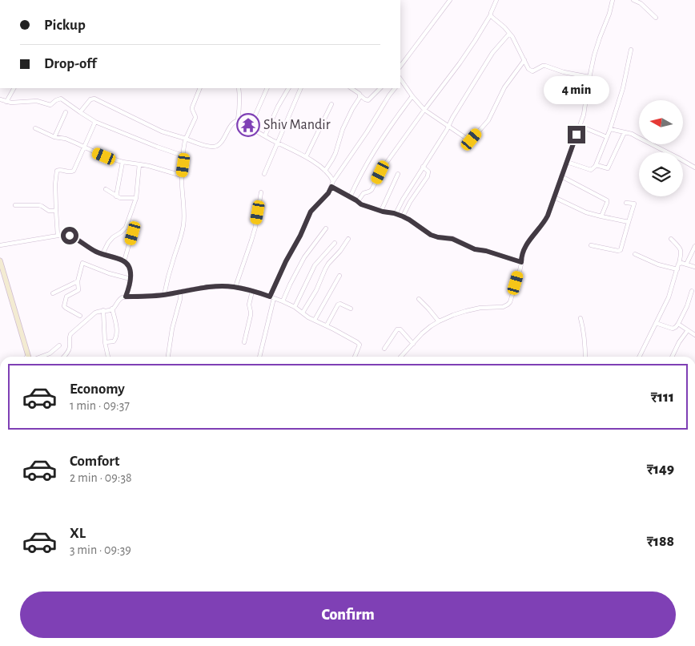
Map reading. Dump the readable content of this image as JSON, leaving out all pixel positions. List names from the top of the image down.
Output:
{
  "places": {
    "temple": ["Shiv Mandir"]
  },
  "north": "left",
  "page": {
    "banner": ["Pickup", "Drop-off"],
    "bubble": "4 min",
    "list": [
      {
        "name": "Economy",
        "note": "1 min · 09:37",
        "value": "₹111"
      },
      {
        "name": "Comfort",
        "note": "2 min · 09:38",
        "value": "₹149"
      },
      {
        "name": "XL",
        "note": "3 min · 09:39",
        "value": "₹188"
      }
    ],
    "buttons": "Confirm"
  }
}
